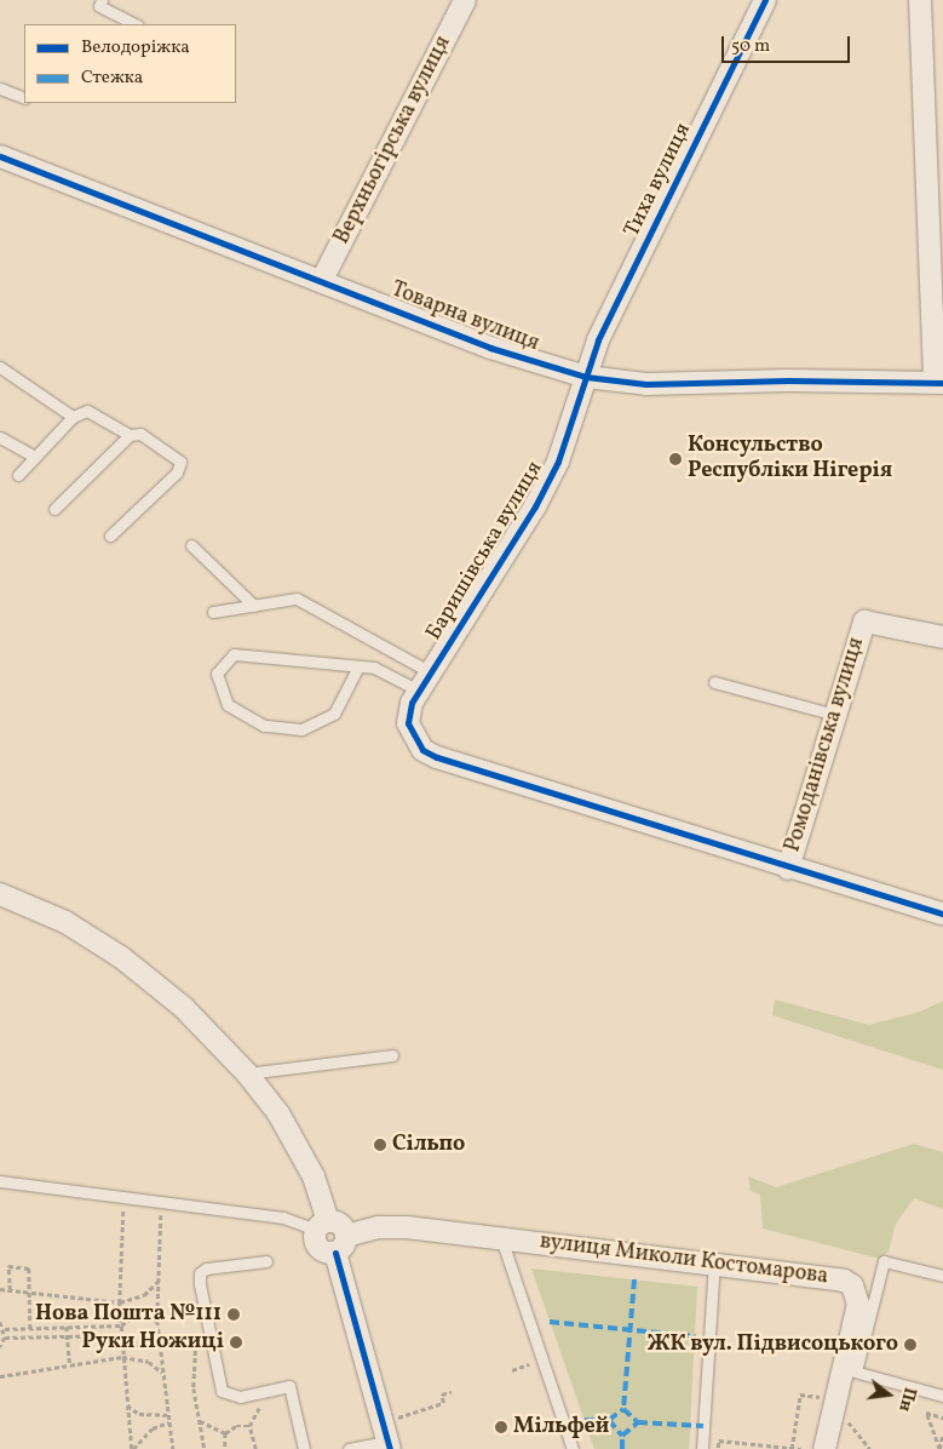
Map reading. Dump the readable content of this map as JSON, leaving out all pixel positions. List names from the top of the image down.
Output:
{
  "streets": {
    "street": [
      "Верхньогірська вулиця",
      "Тиха вулиця",
      "Товарна вулиця",
      "Баришівська вулиця",
      "Ромоданівська вулиця",
      "вулиця Миколи Костомарова"
    ]
  },
  "crossings": [
    ["Верхньогірська вулиця", "Товарна вулиця"],
    ["Тиха вулиця", "Товарна вулиця"],
    ["Тиха вулиця", "Баришівська вулиця"],
    ["Товарна вулиця", "Баришівська вулиця"]
  ],
  "places": [
    "Консульство Республіки Нігерія",
    "Сільпо",
    "Нова Пошта №111",
    "Руки Ножиці",
    "ЖК вул. Підвисоцького",
    "Мільфей"
  ],
  "legend": ["Велодоріжка", "Стежка"],
  "scale_bar": "50 m",
  "north": "right"
}
